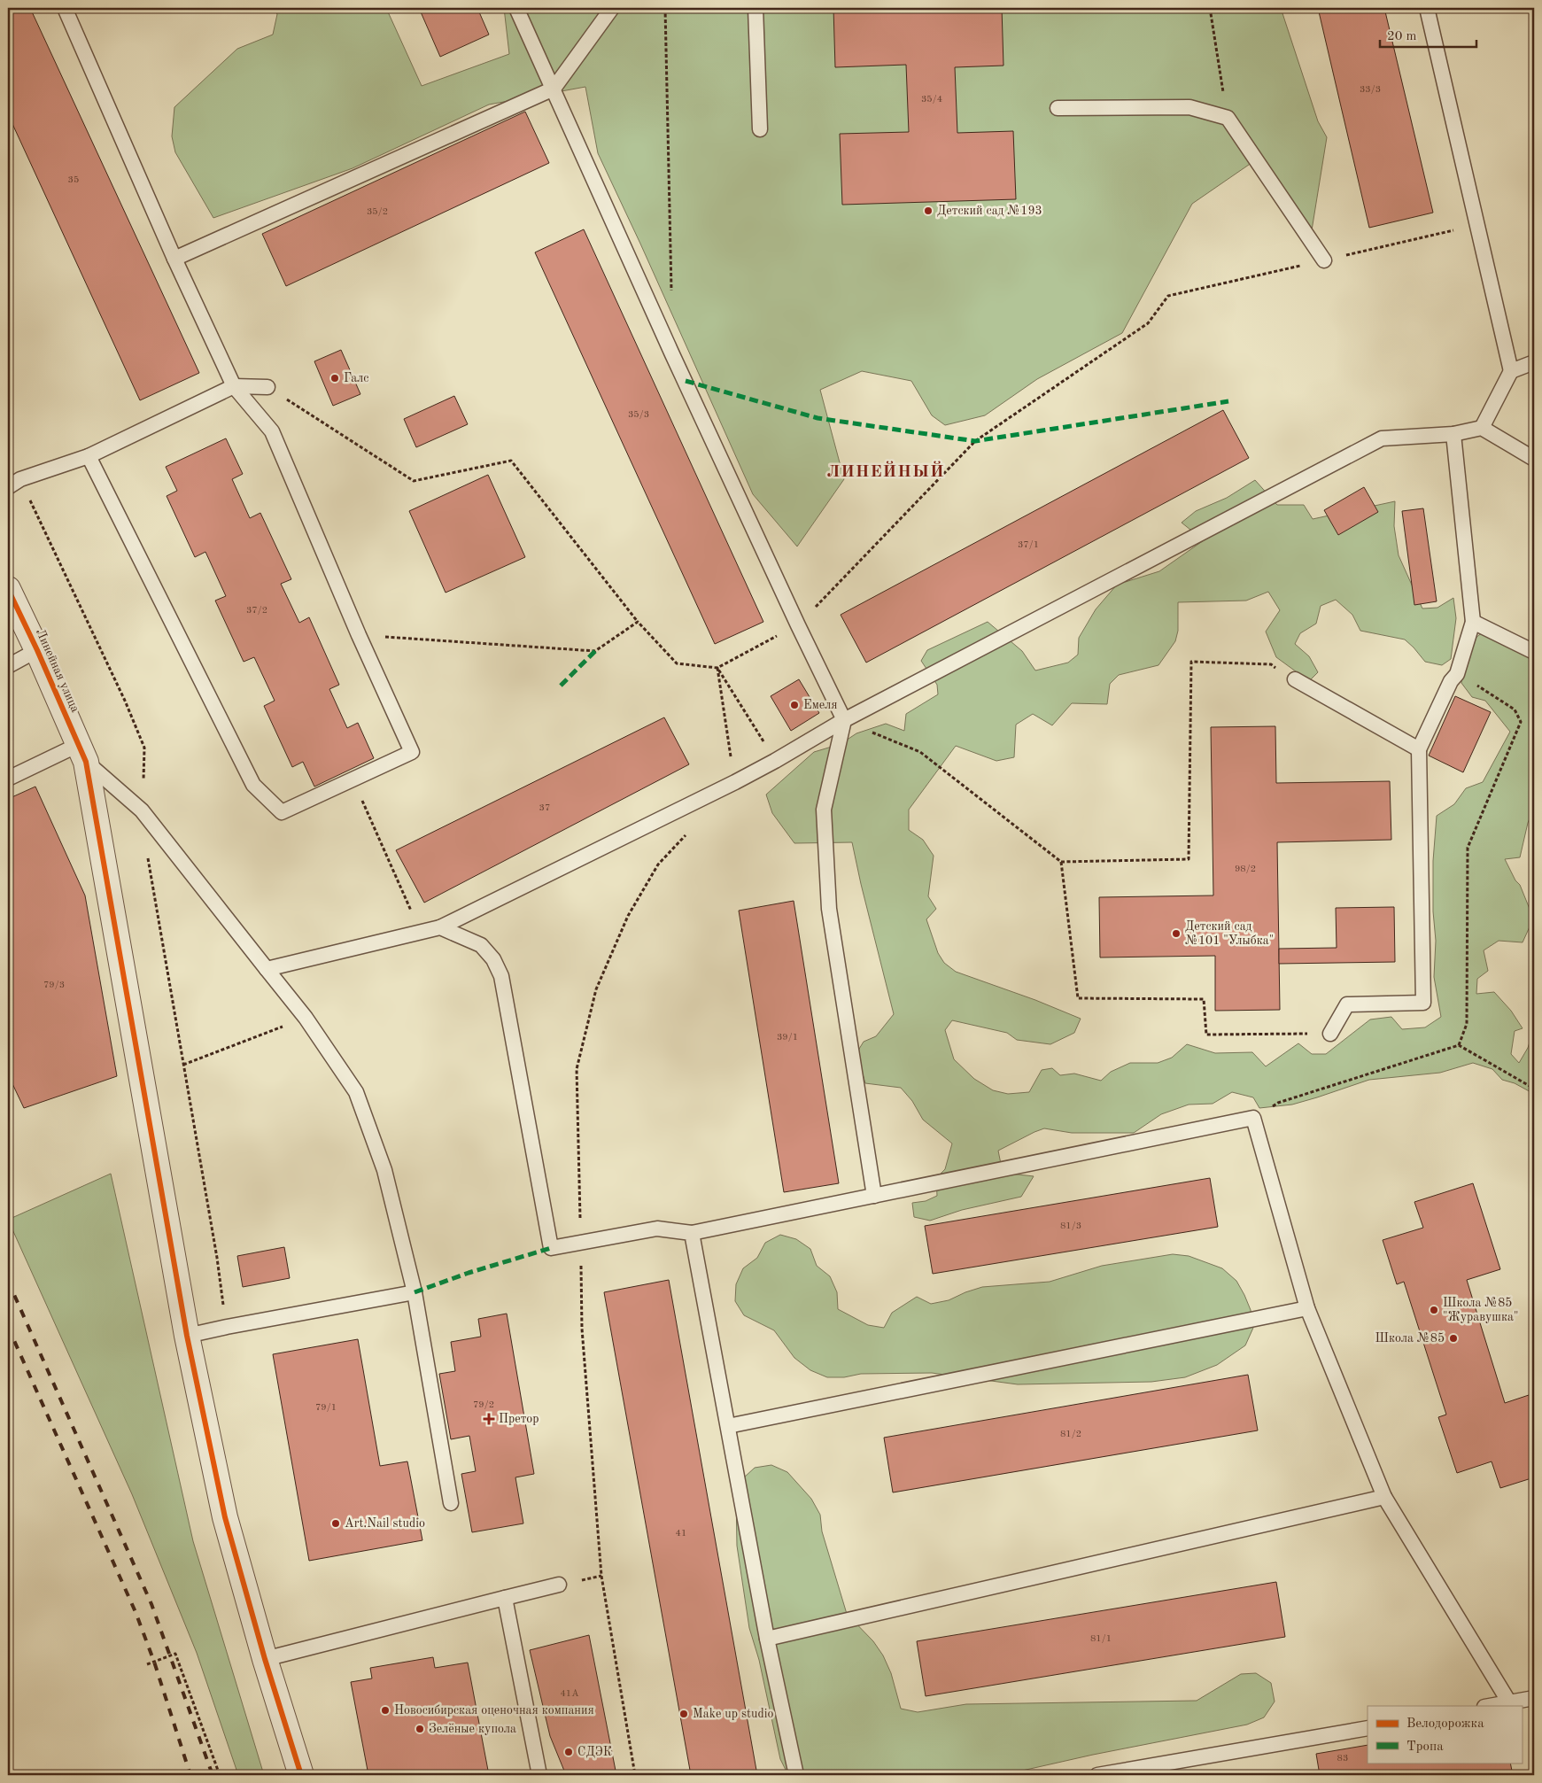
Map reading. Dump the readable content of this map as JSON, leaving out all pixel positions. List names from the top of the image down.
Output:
{
  "streets": {
    "street": ["Линейная улица"]
  },
  "districts": ["ЛИНЕЙНЫЙ"],
  "places": {
    "other": [
      "Детский сад №193",
      "Галс",
      "Емеля",
      "Детский сад №101 \"Улыбка\"",
      "Школа №85 \"Журавушка\"",
      "Школа №85",
      "Art.Nail studio",
      "Новосибирская оценочная компания",
      "Make up studio",
      "Зелёные купола",
      "СДЭК"
    ],
    "health": ["Претор"]
  },
  "house_numbers": [
    "33/3",
    "35/4",
    "35",
    "35/2",
    "35/3",
    "37/1",
    "37/2",
    "37",
    "98/2",
    "79/3",
    "39/1",
    "81/3",
    "79/2",
    "79/1",
    "81/2",
    "41",
    "81/1",
    "41А",
    "83"
  ],
  "legend": ["Велодорожка", "Тропа"],
  "scale_bar": "20 m"
}
